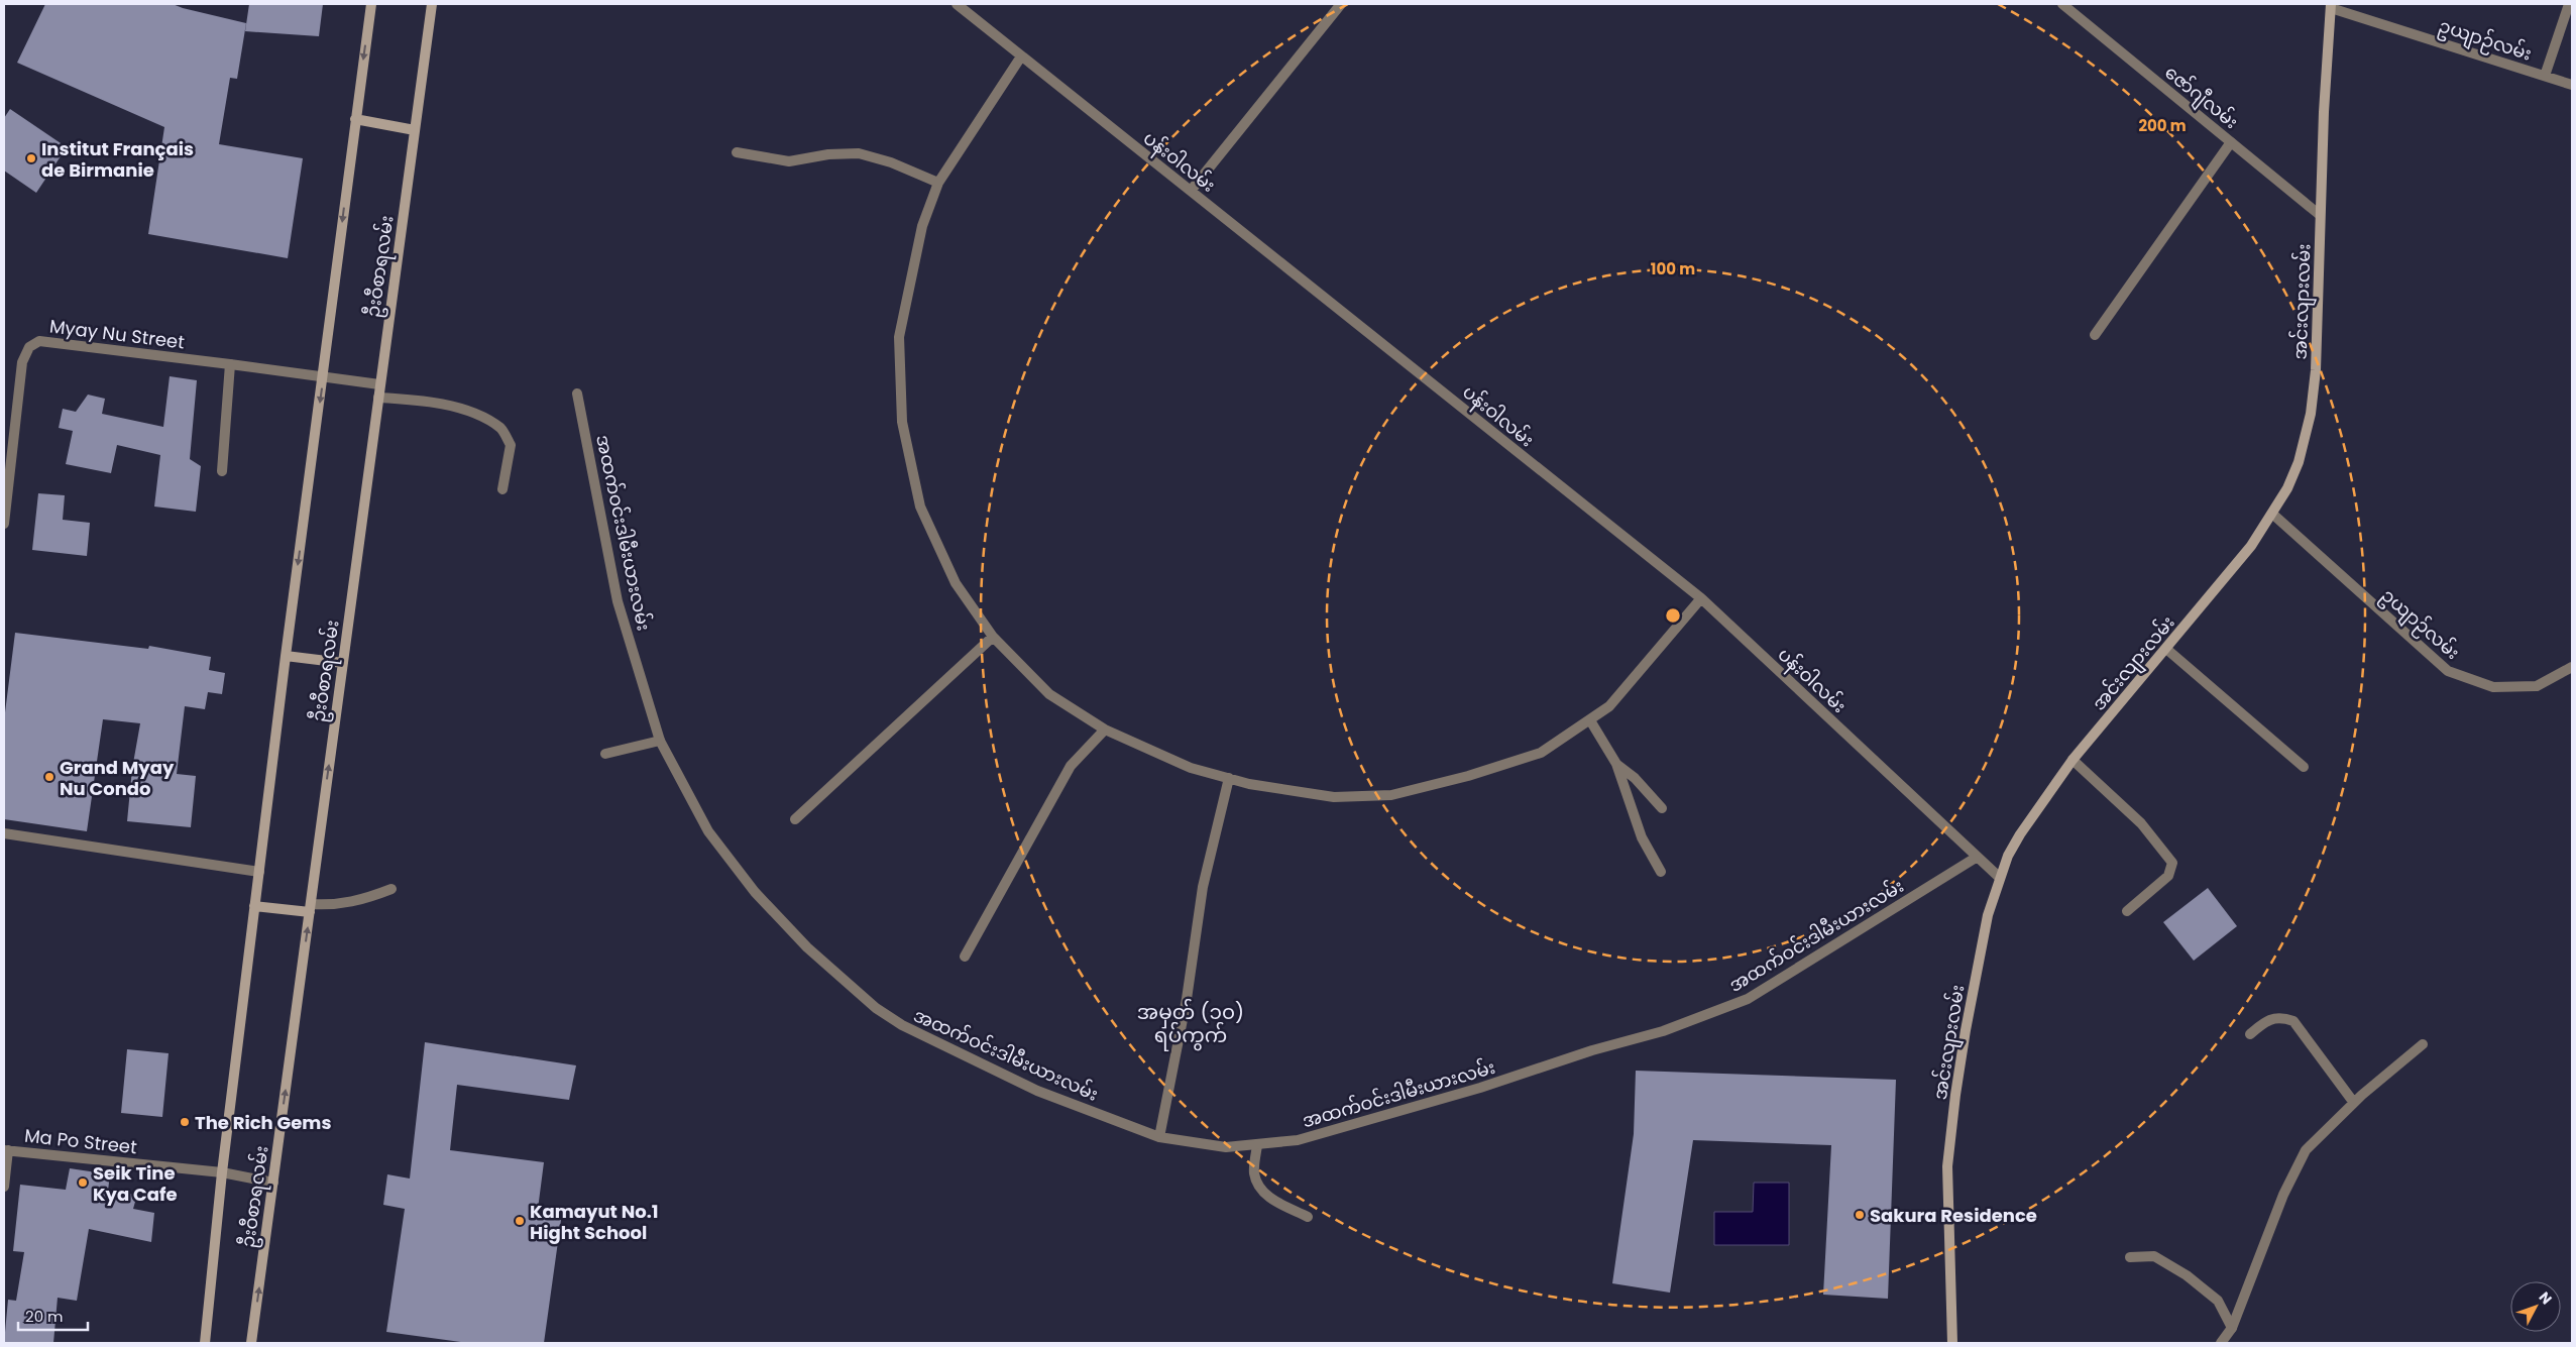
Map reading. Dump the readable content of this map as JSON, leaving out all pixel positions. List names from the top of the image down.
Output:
{
  "streets": {
    "main road": ["ဦးဝီစာရလမ်း", "အင်းလျားလမ်း"],
    "street": [
      "ဥယျာဉ်လမ်း",
      "ဇော်ဂျီလမ်း",
      "ပန်းဝါလမ်း",
      "Myay Nu Street",
      "အထက်ဝင်းဒါမီးယားလမ်း",
      "Ma Po Street"
    ]
  },
  "crossings": [
    ["ဥယျာဉ်လမ်း", "အင်းလျားလမ်း"],
    ["ဇော်ဂျီလမ်း", "အင်းလျားလမ်း"],
    ["ပန်းဝါလမ်း", "အင်းလျားလမ်း"],
    ["ပန်းဝါလမ်း", "အထက်ဝင်းဒါမီးယားလမ်း"],
    ["ဦးဝီစာရလမ်း", "Myay Nu Street"],
    ["ဦးဝီစာရလမ်း", "Ma Po Street"]
  ],
  "districts": ["အမှတ် (၁၀) ရပ်ကွက်"],
  "places": [
    "Institut Français de Birmanie",
    "Grand Myay Nu Condo",
    "The Rich Gems",
    "Seik Tine Kya Cafe",
    "Sakura Residence",
    "Kamayut No.1 Hight School"
  ],
  "scale_bar": "20 m",
  "north": "top right",
  "rings": ["200 m", "100 m"]
}
